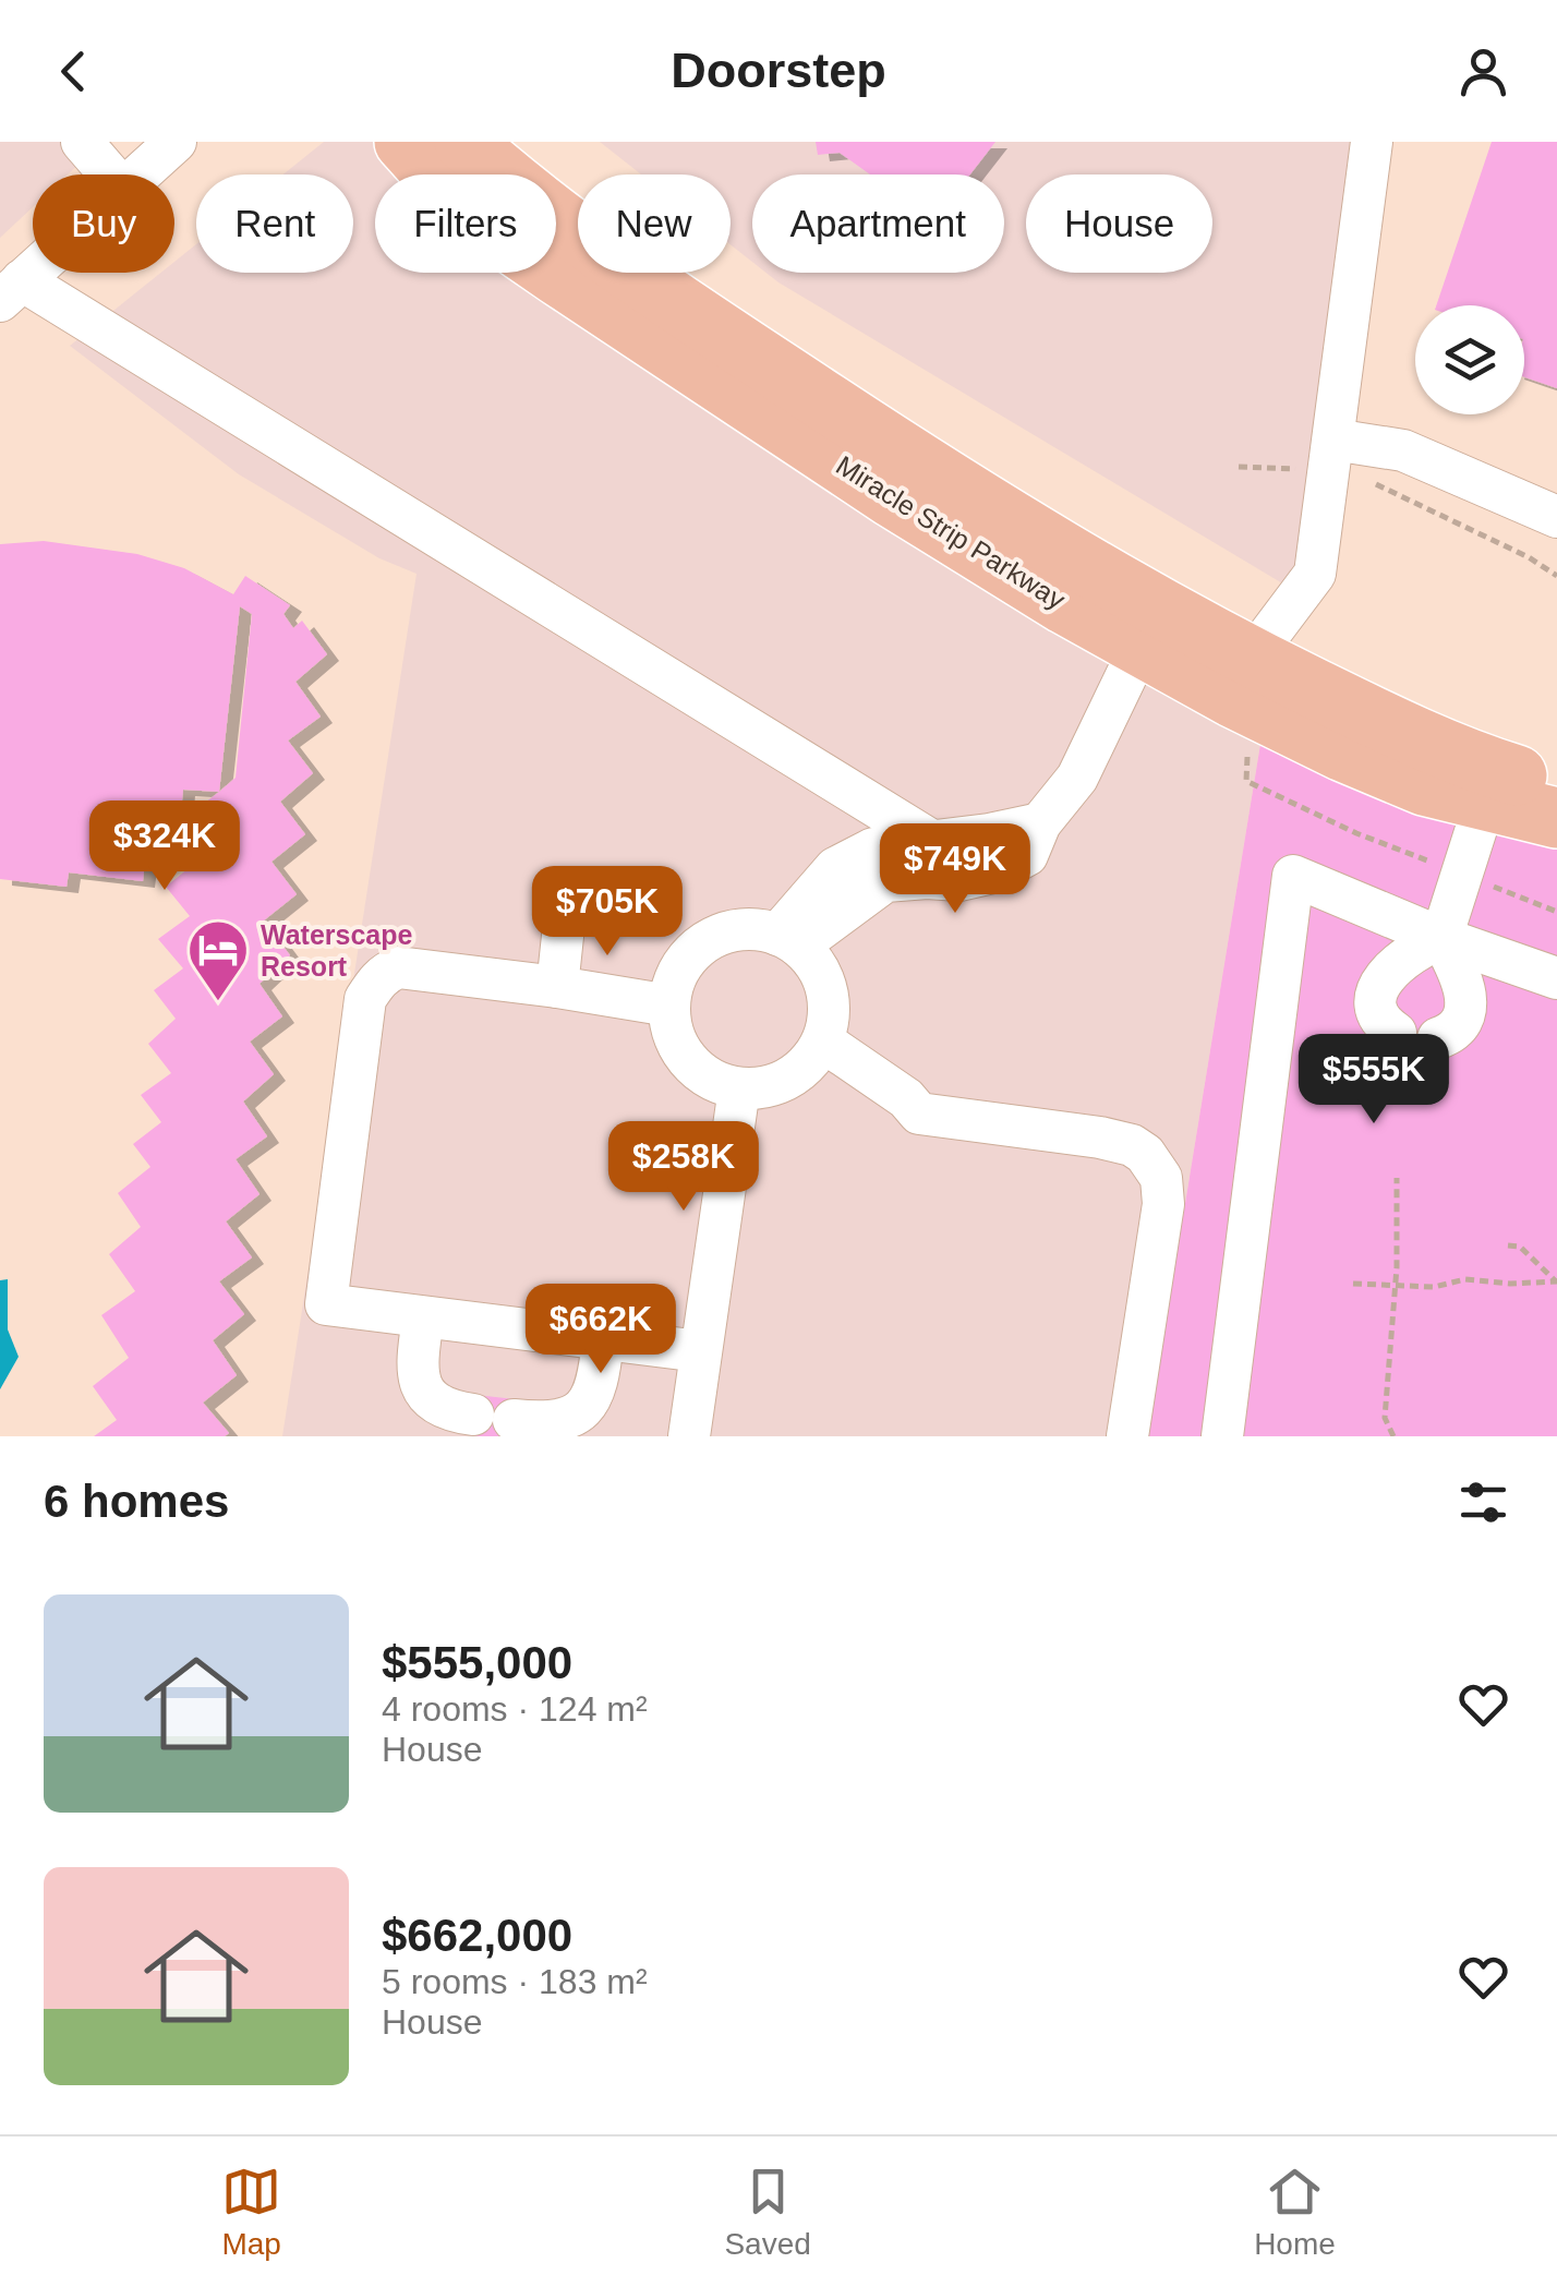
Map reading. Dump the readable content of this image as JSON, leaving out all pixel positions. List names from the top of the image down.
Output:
{
  "streets": {
    "highway": ["Miracle Strip Parkway"]
  },
  "places": {
    "hotel": ["Waterscape Resort"]
  },
  "page": {
    "header": "Doorstep",
    "chip": [
      "Buy",
      "Rent",
      "Filters",
      "New",
      "Apartment",
      "House"
    ],
    "price": [
      "$324K",
      "$749K",
      "$705K",
      "$555K",
      "$258K",
      "$662K"
    ],
    "heading": "6 homes",
    "list": [
      {
        "name": "$555,000",
        "note": "4 rooms · 124 m² · House"
      },
      {
        "name": "$662,000",
        "note": "5 rooms · 183 m² · House"
      }
    ],
    "tabs": ["Map", "Saved", "Home"]
  }
}
